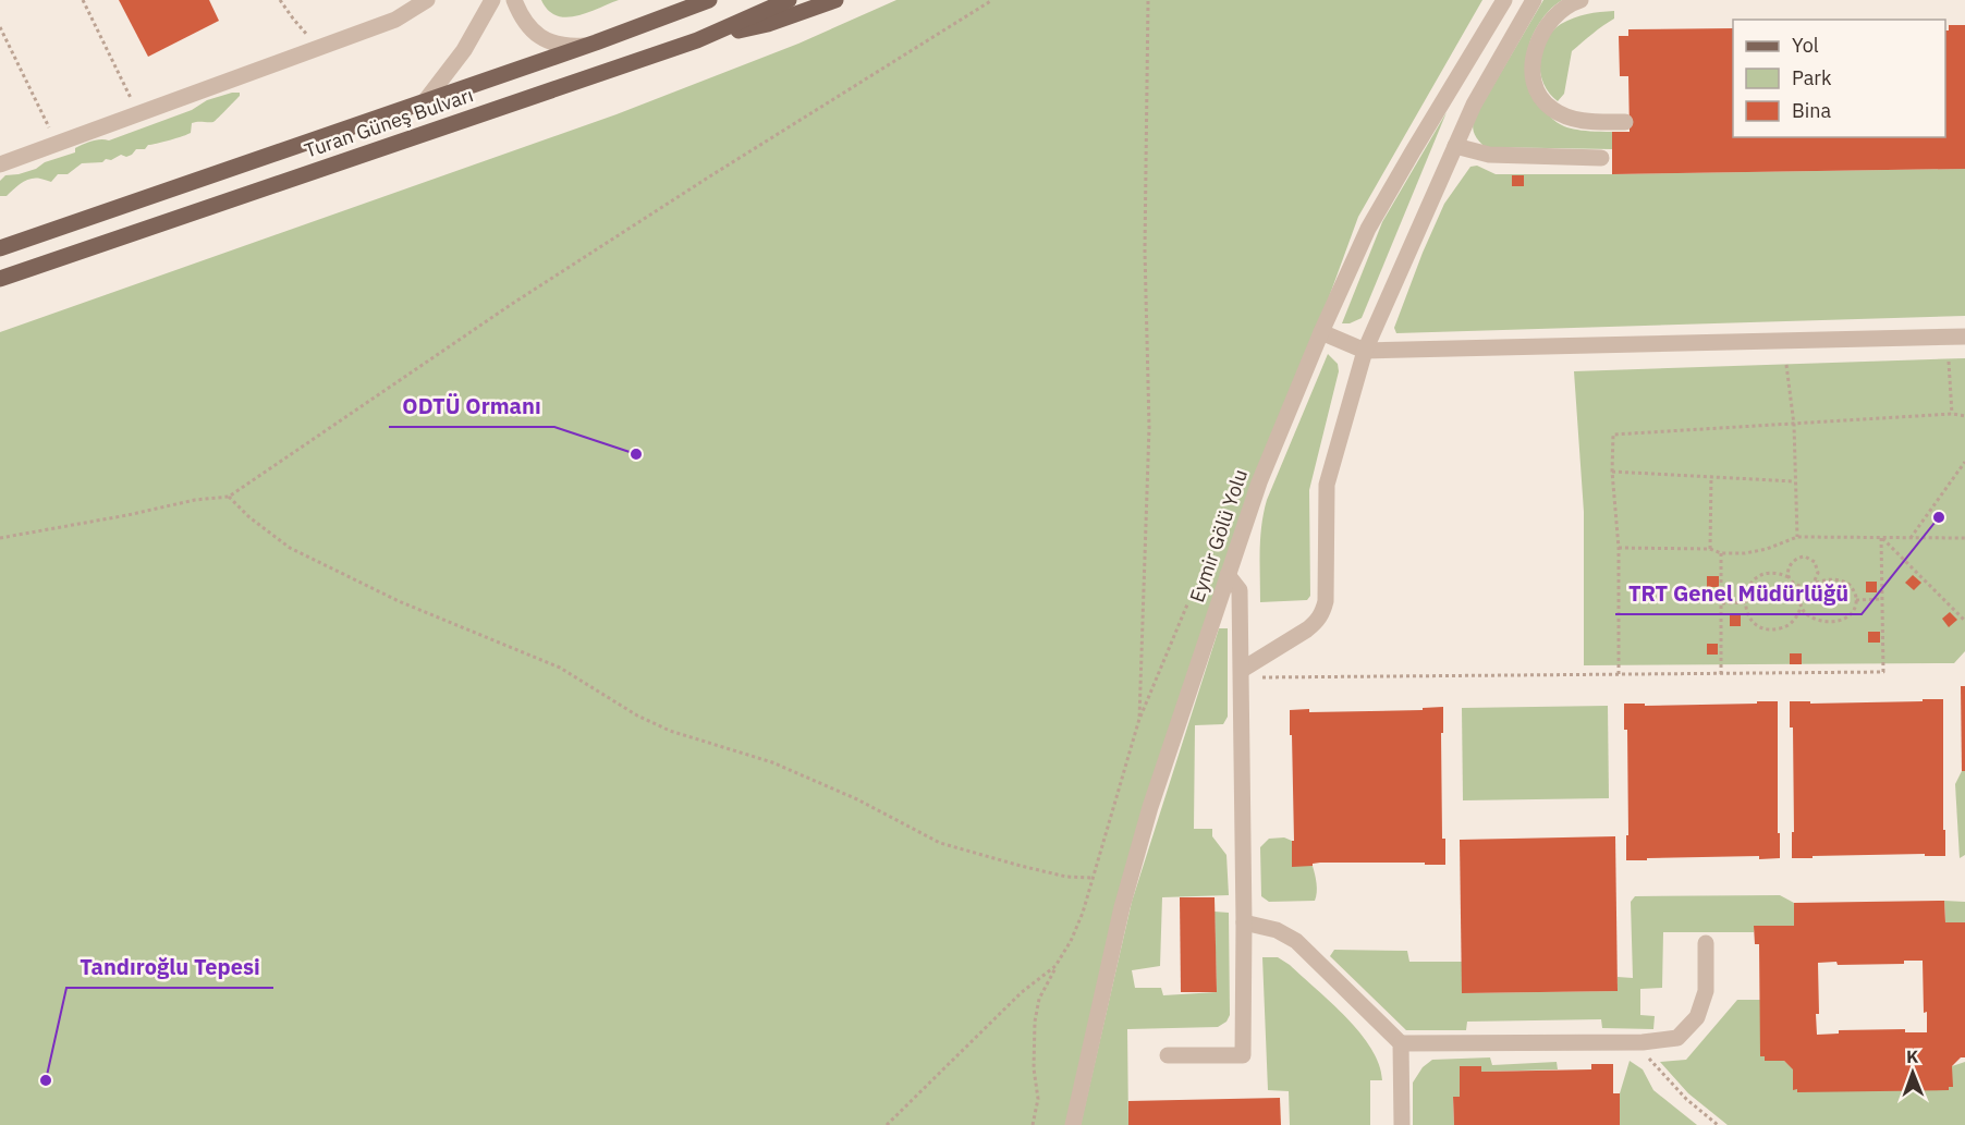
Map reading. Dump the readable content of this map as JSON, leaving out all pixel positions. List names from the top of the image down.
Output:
{
  "streets": {
    "main road": ["Turan Güneş Bulvarı"],
    "street": ["Eymir Gölü Yolu"]
  },
  "places": ["ODTÜ Ormanı", "TRT Genel Müdürlüğü", "Tandıroğlu Tepesi"],
  "legend": ["Yol", "Park", "Bina"],
  "north": "top"
}
